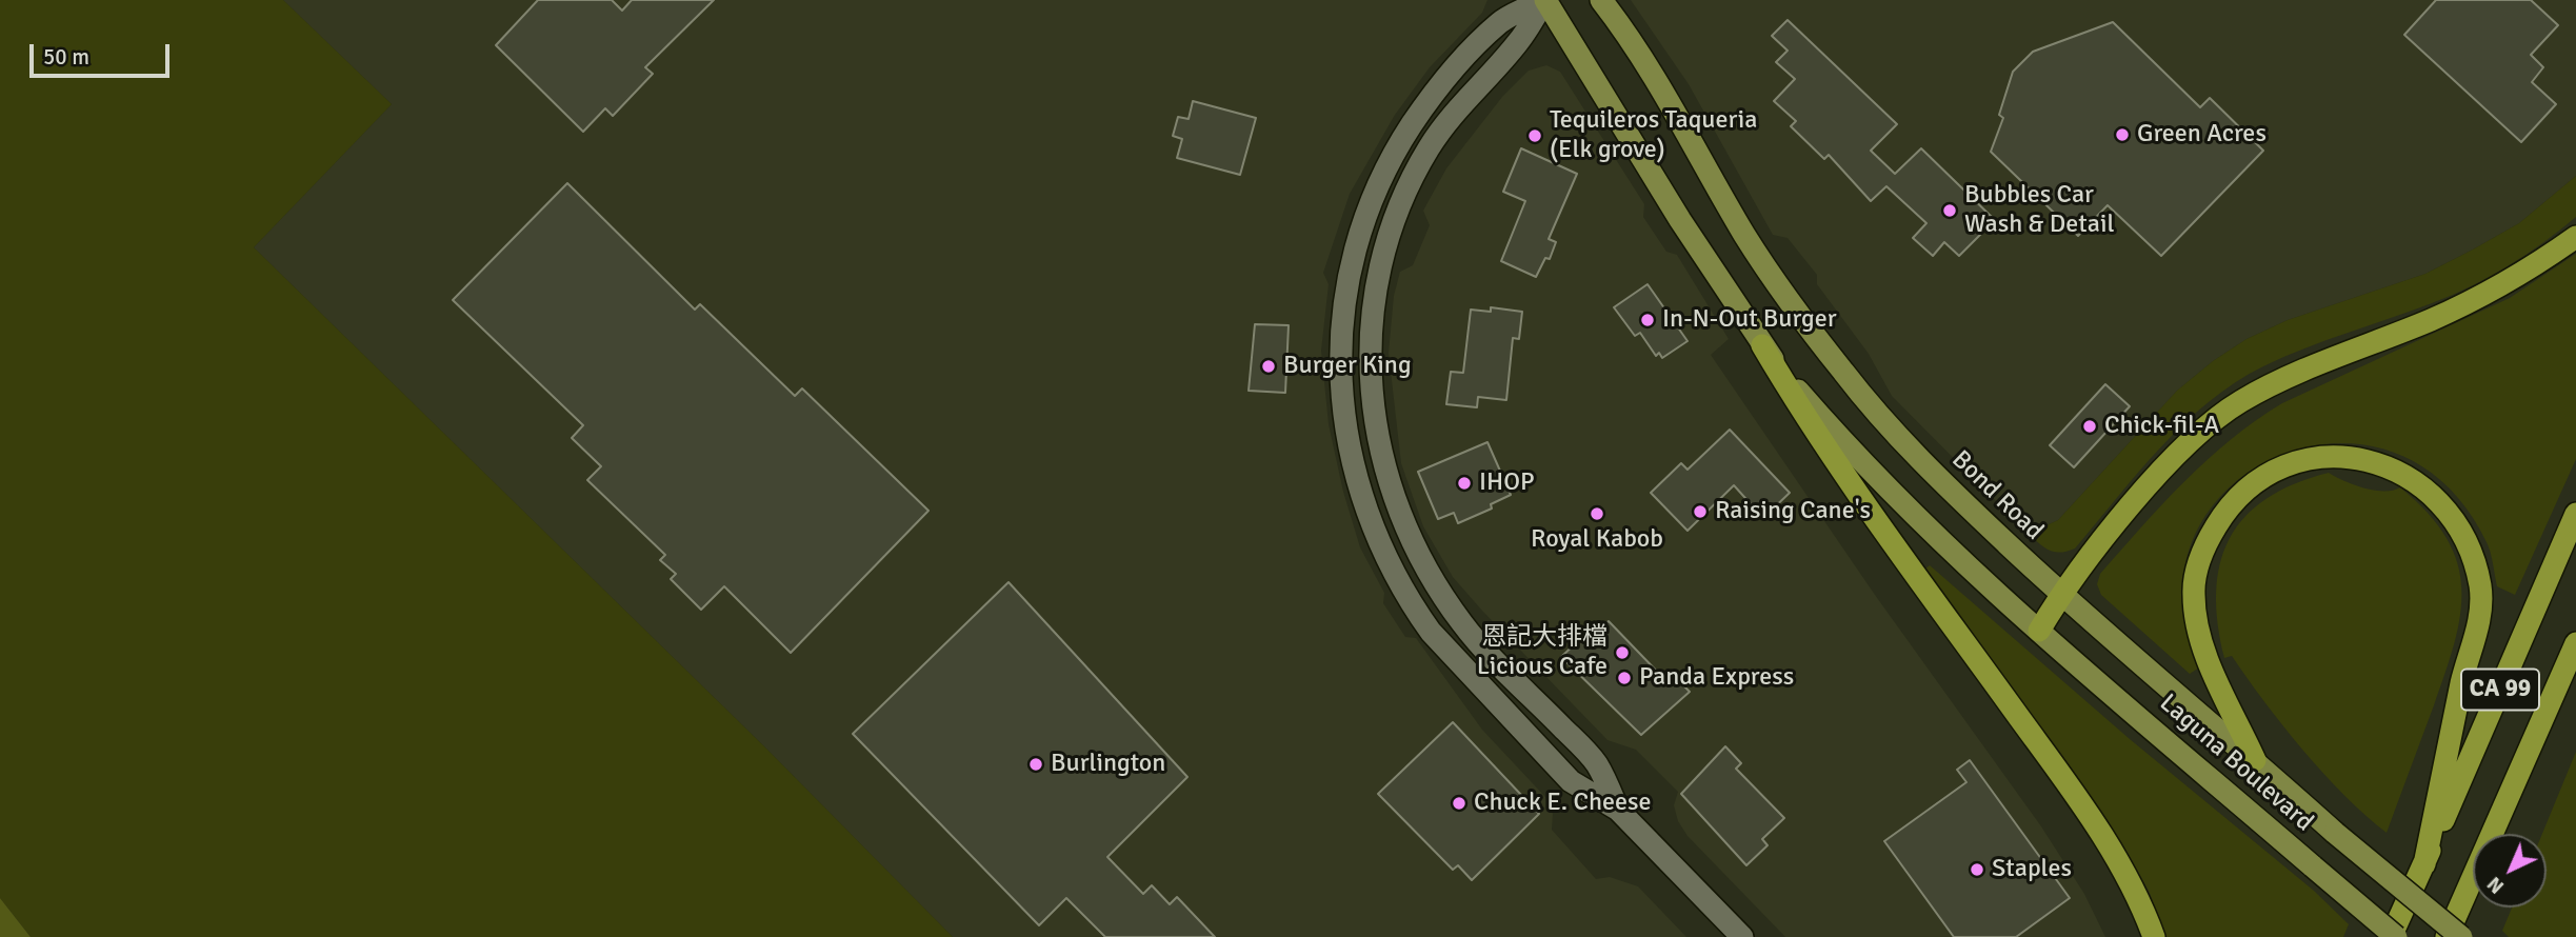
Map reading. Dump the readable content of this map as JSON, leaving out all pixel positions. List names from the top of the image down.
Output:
{
  "streets": {
    "highway": ["CA 99"],
    "main road": ["Bond Road", "Laguna Boulevard"]
  },
  "crossings": [
    ["CA 99", "Laguna Boulevard"]
  ],
  "places": [
    "Green Acres",
    "Tequileros Taqueria (Elk grove)",
    "Bubbles Car Wash & Detail",
    "In-N-Out Burger",
    "Burger King",
    "Chick-fil-A",
    "IHOP",
    "Raising Cane's",
    "Royal Kabob",
    "恩記大排檔 Licious Cafe",
    "Panda Express",
    "Burlington",
    "Chuck E. Cheese",
    "Staples"
  ],
  "scale_bar": "50 m",
  "north": "bottom left"
}
